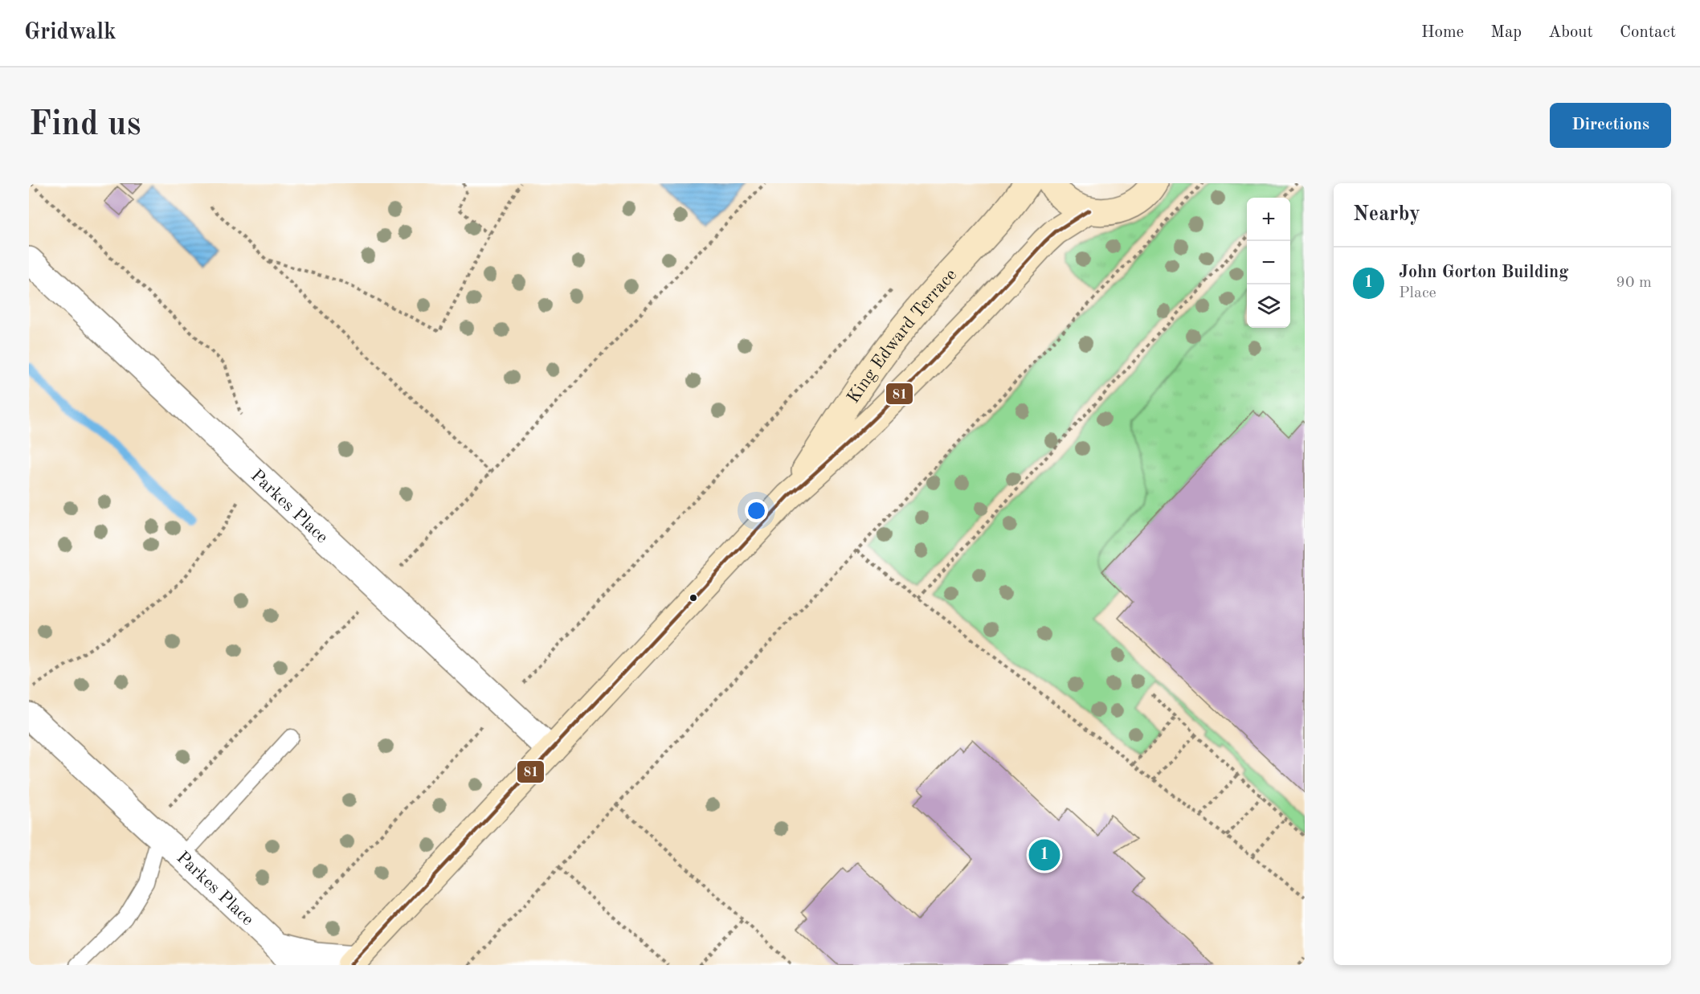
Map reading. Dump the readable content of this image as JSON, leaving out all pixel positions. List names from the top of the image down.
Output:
{
  "streets": {
    "main road": ["King Edward Terrace"],
    "street": ["Parkes Place"]
  },
  "crossings": [
    ["King Edward Terrace", "Parkes Place"]
  ],
  "lines": ["transit line 81"],
  "page": {
    "header": "Gridwalk",
    "nav": [
      "Home",
      "Map",
      "About",
      "Contact"
    ],
    "buttons": "Directions",
    "title": "Find us",
    "heading": "Nearby",
    "map_buttons": ["+", "−"],
    "list": [
      {
        "mark": "1",
        "name": "John Gorton Building",
        "note": "Place",
        "value": "90 m"
      }
    ],
    "pins": "1"
  }
}
